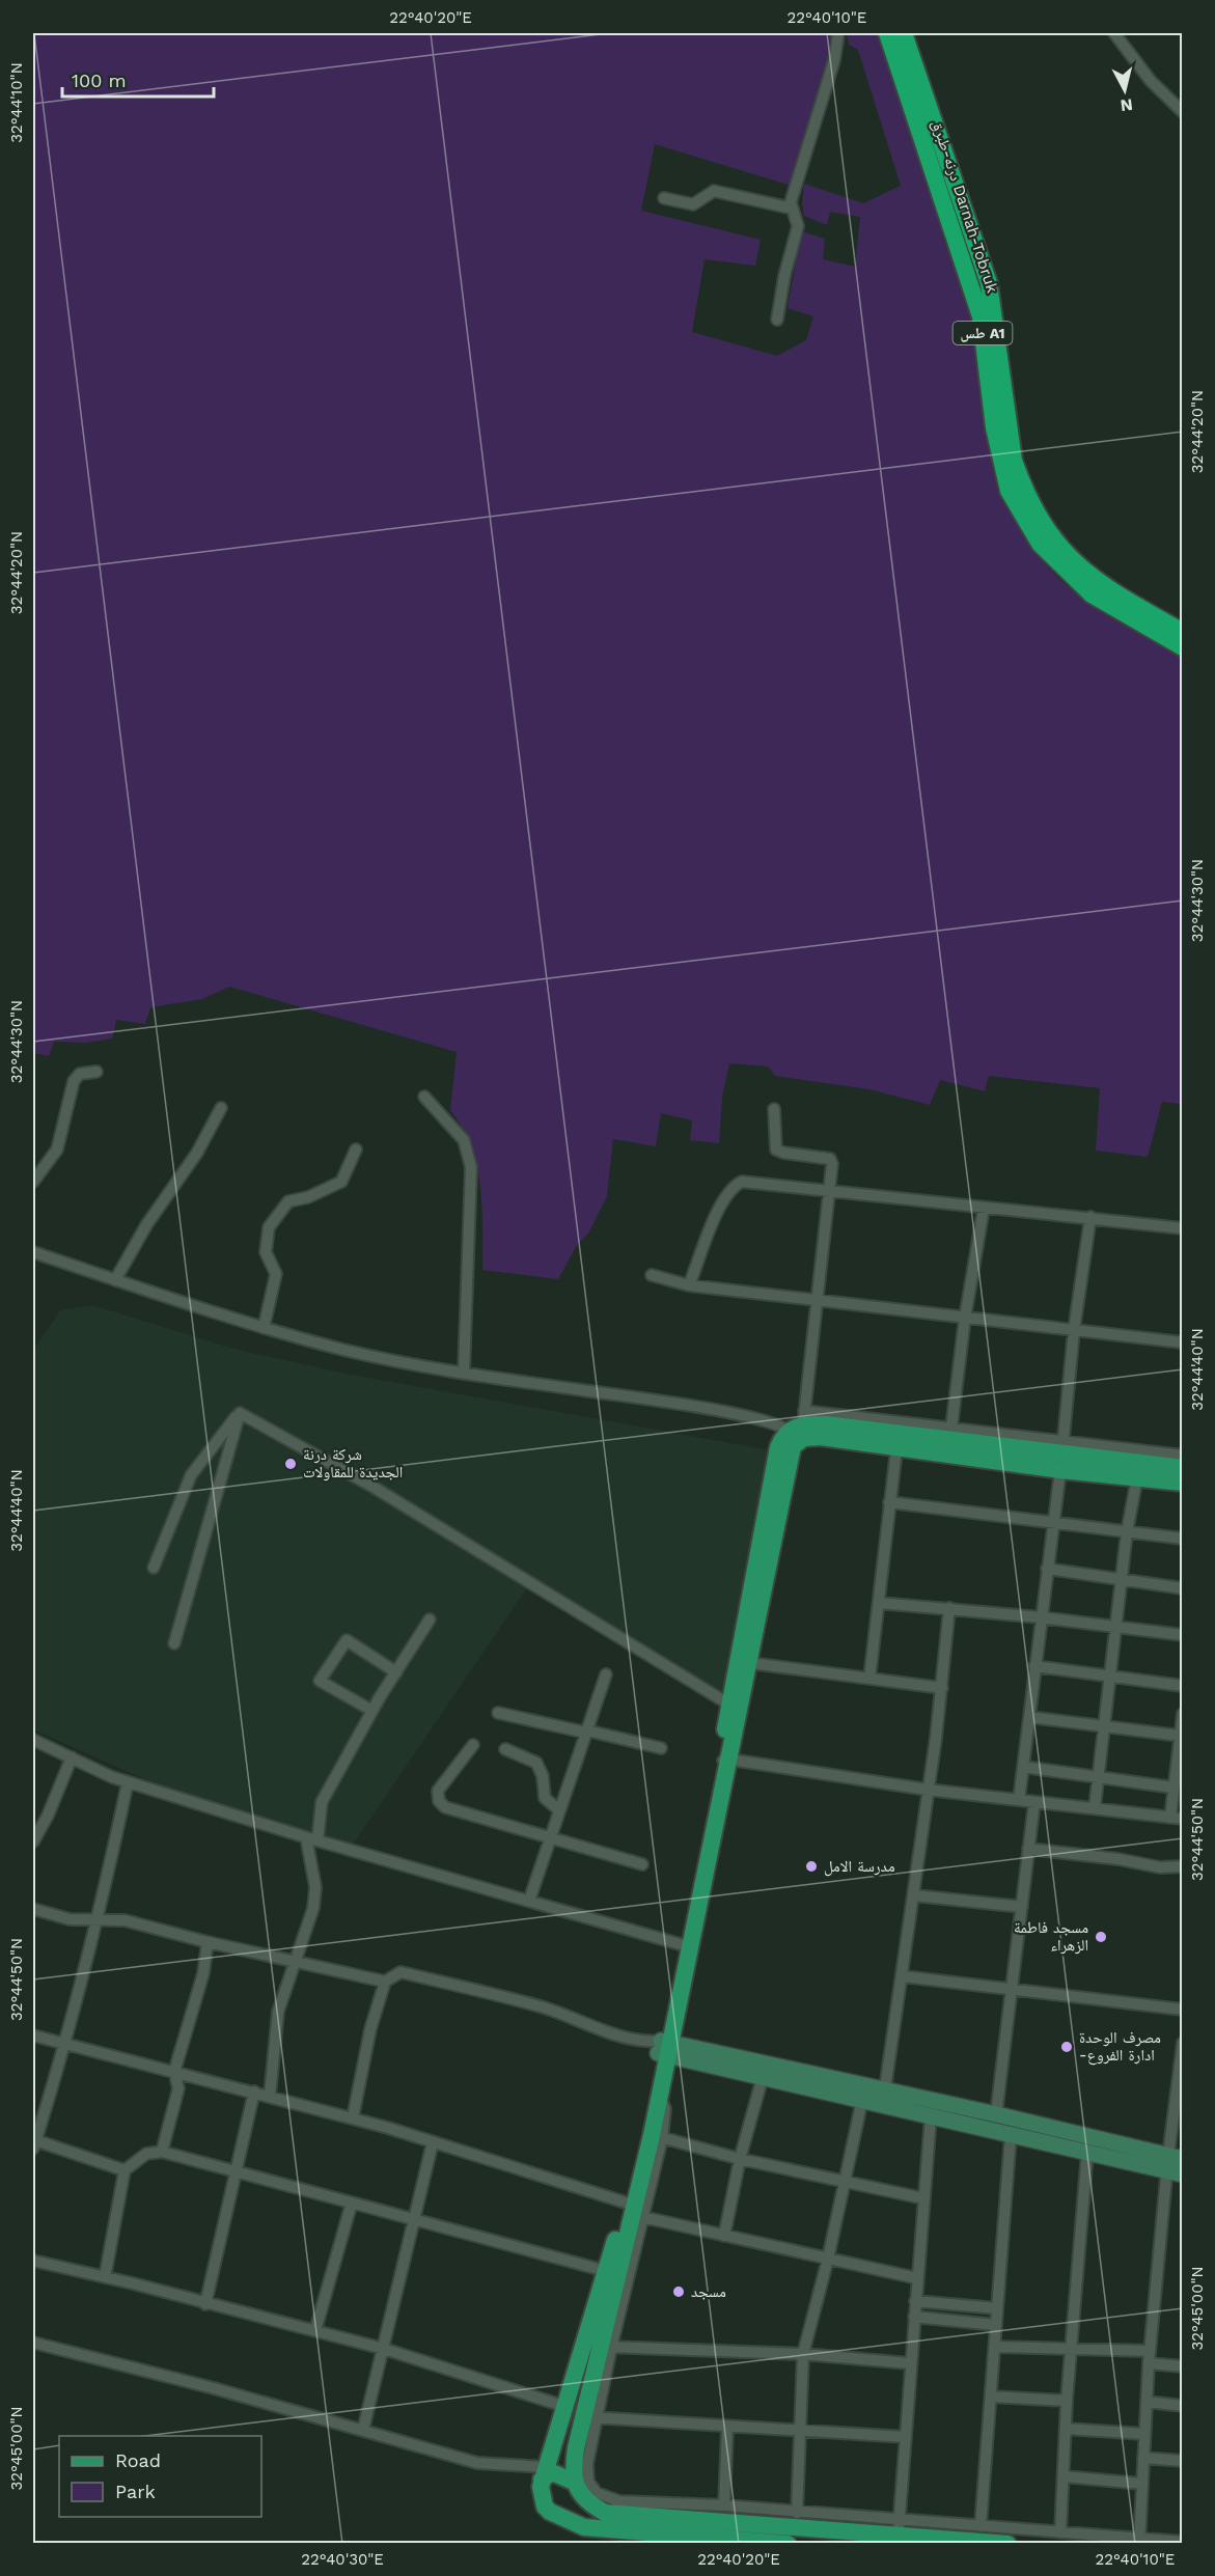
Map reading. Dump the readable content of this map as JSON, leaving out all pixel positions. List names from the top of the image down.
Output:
{
  "streets": {
    "highway": ["درنه-طبرق Darnah-Tobruk", "طس A1"]
  },
  "places": [
    "شركة درنة الجديدة للمقاولات",
    "مدرسة الامل",
    "مسجد فاطمة الزهراء",
    "مصرف الوحدة -ادارة الفروع",
    "مسجد"
  ],
  "legend": ["Road", "Park"],
  "scale_bar": "100 m",
  "north": "bottom",
  "coordinates": [
    "22°40'20\"E",
    "22°40'10\"E",
    "32°44'10\"N",
    "32°44'20\"N",
    "32°44'30\"N",
    "32°44'40\"N",
    "32°44'50\"N",
    "32°45'00\"N",
    "22°40'30\"E"
  ]
}
